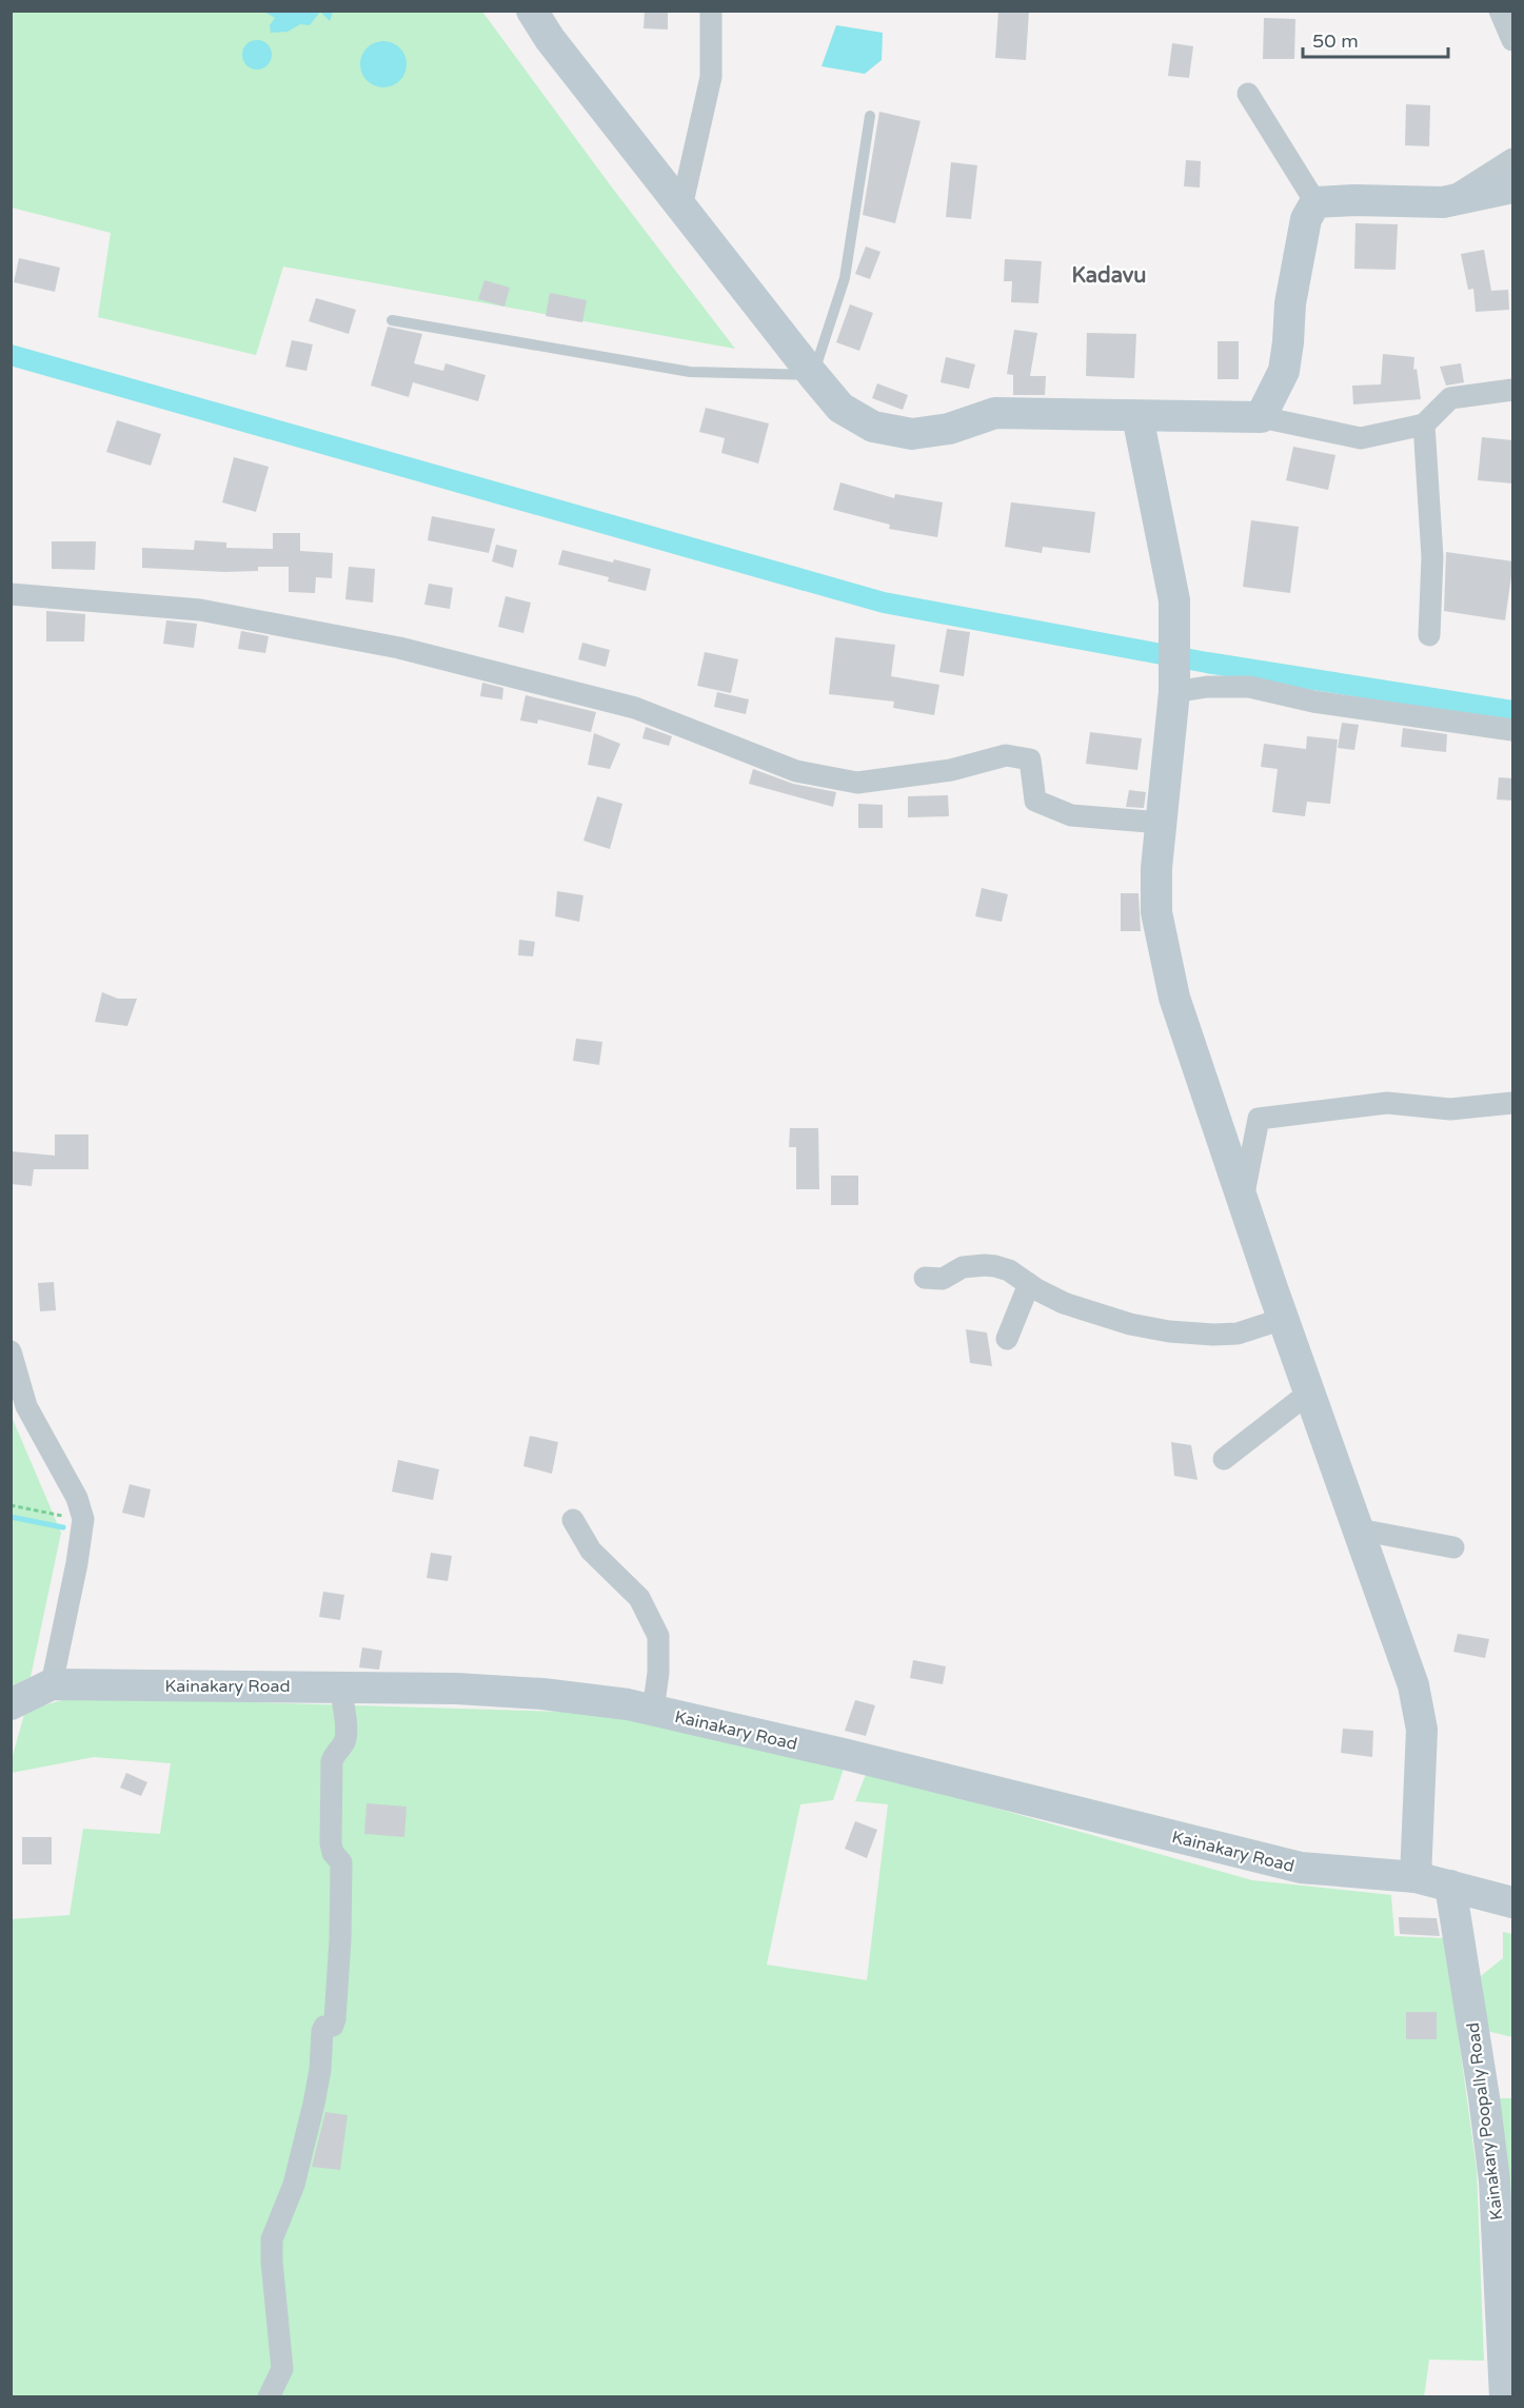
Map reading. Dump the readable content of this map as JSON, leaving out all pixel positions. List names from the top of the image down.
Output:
{
  "streets": {
    "main road": ["Kainakary Road", "Kainakary Poopally Road"]
  },
  "crossings": [
    ["Kainakary Road", "Kainakary Poopally Road"]
  ],
  "districts": ["Kadavu"],
  "scale_bar": "50 m"
}
